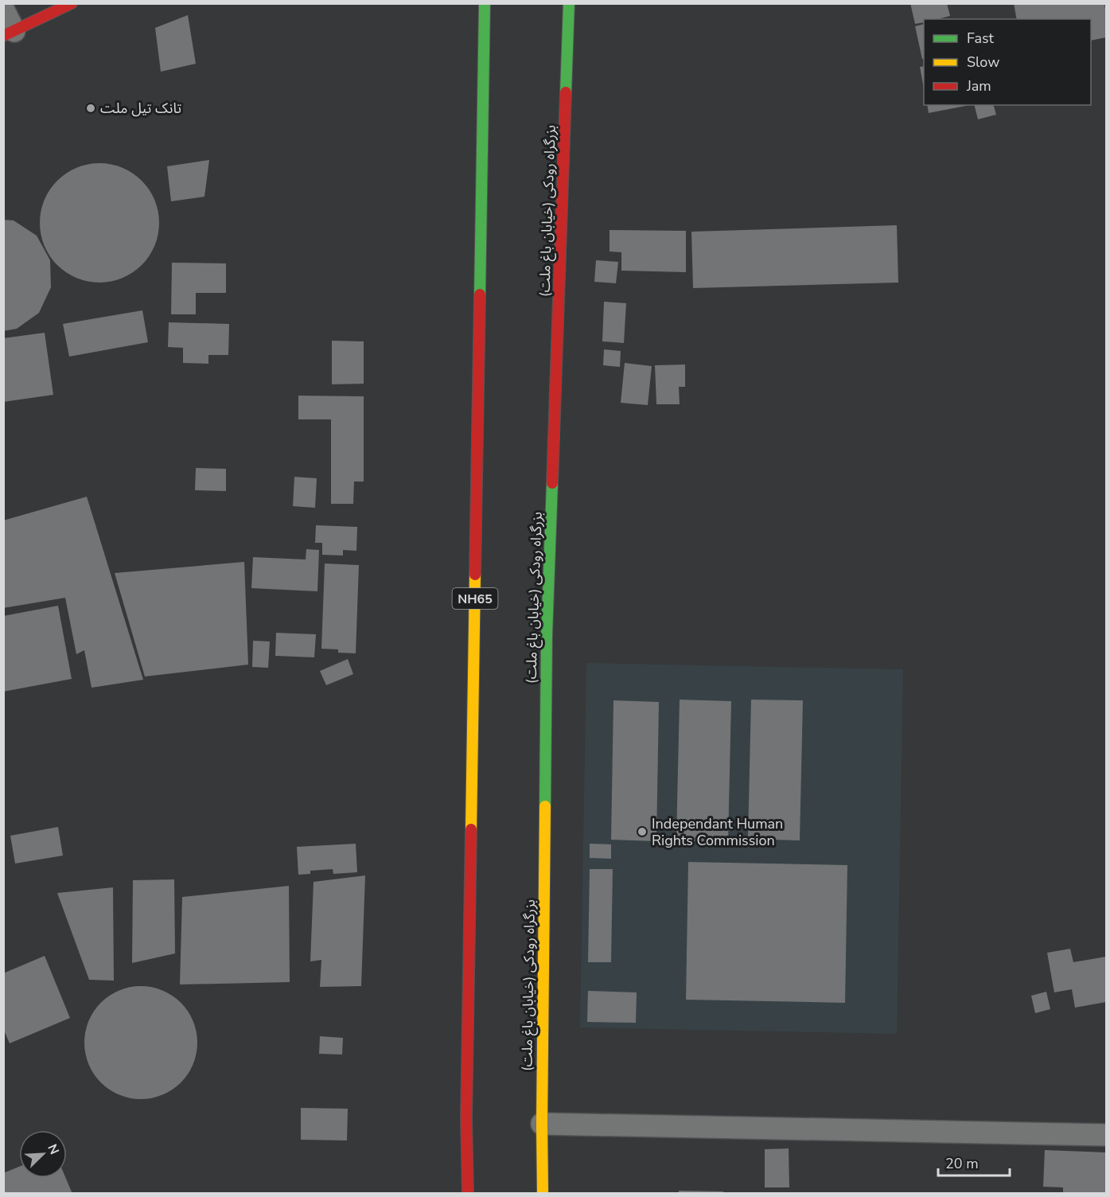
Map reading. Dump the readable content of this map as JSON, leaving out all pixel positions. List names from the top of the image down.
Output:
{
  "streets": {
    "main road": ["بزرگراه رودکی (خیابان باغ ملت)", "NH65"]
  },
  "places": ["تانک تیل ملت", "Independant Human Rights Commission"],
  "legend": ["Fast", "Slow", "Jam"],
  "scale_bar": "20 m",
  "north": "top right"
}
